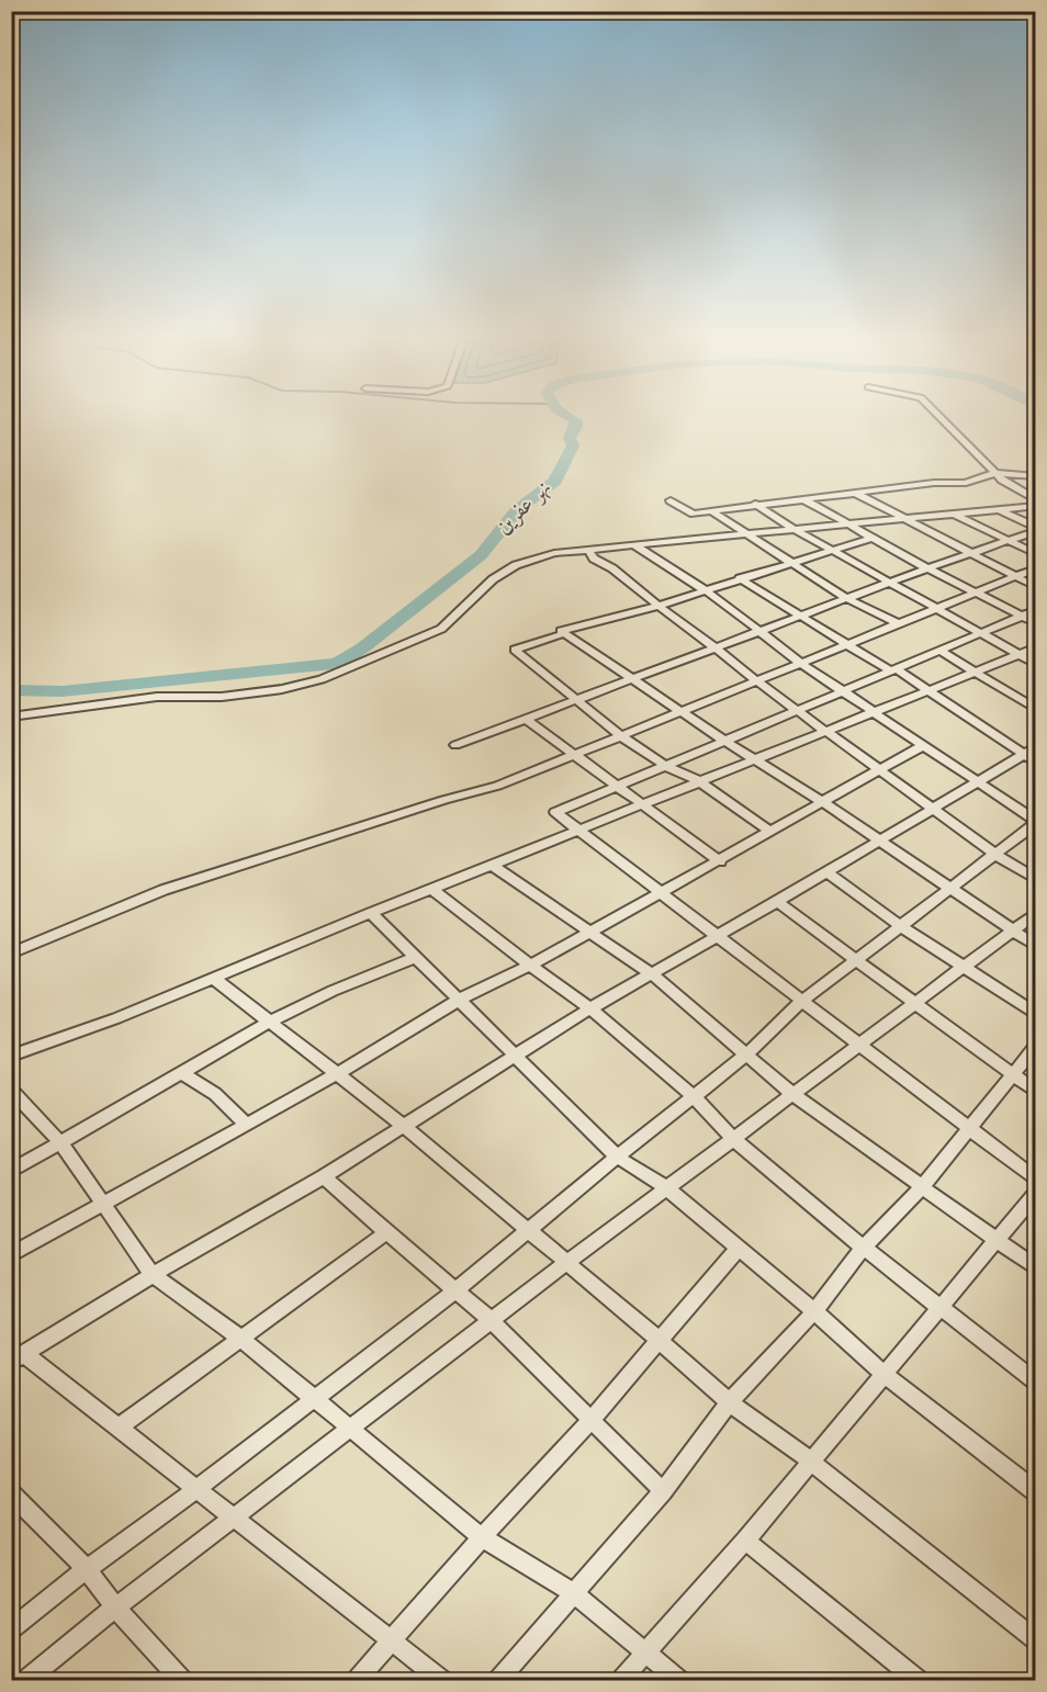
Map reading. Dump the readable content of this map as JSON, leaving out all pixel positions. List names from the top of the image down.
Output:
{
  "water": ["نهر عفرين"]
}
